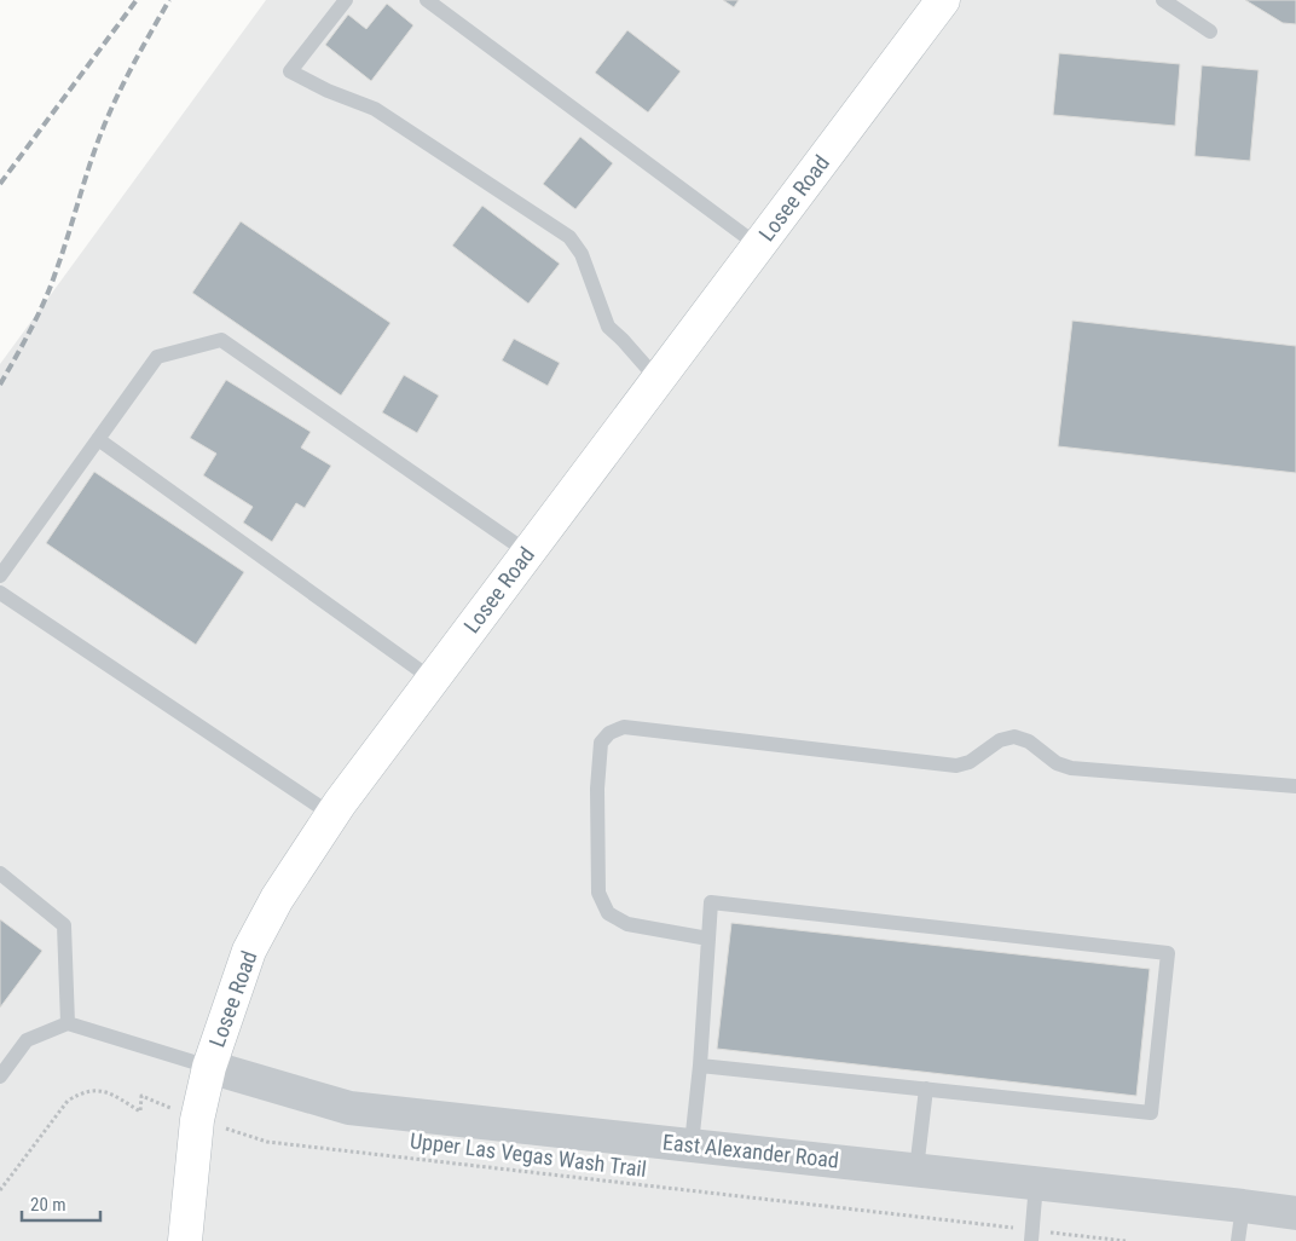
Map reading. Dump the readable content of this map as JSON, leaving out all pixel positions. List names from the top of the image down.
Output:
{
  "streets": {
    "main road": ["Losee Road"],
    "street": ["East Alexander Road"],
    "path": ["Upper Las Vegas Wash Trail"]
  },
  "crossings": [
    ["Losee Road", "East Alexander Road"],
    ["Losee Road", "Upper Las Vegas Wash Trail"]
  ],
  "scale_bar": "20 m"
}
